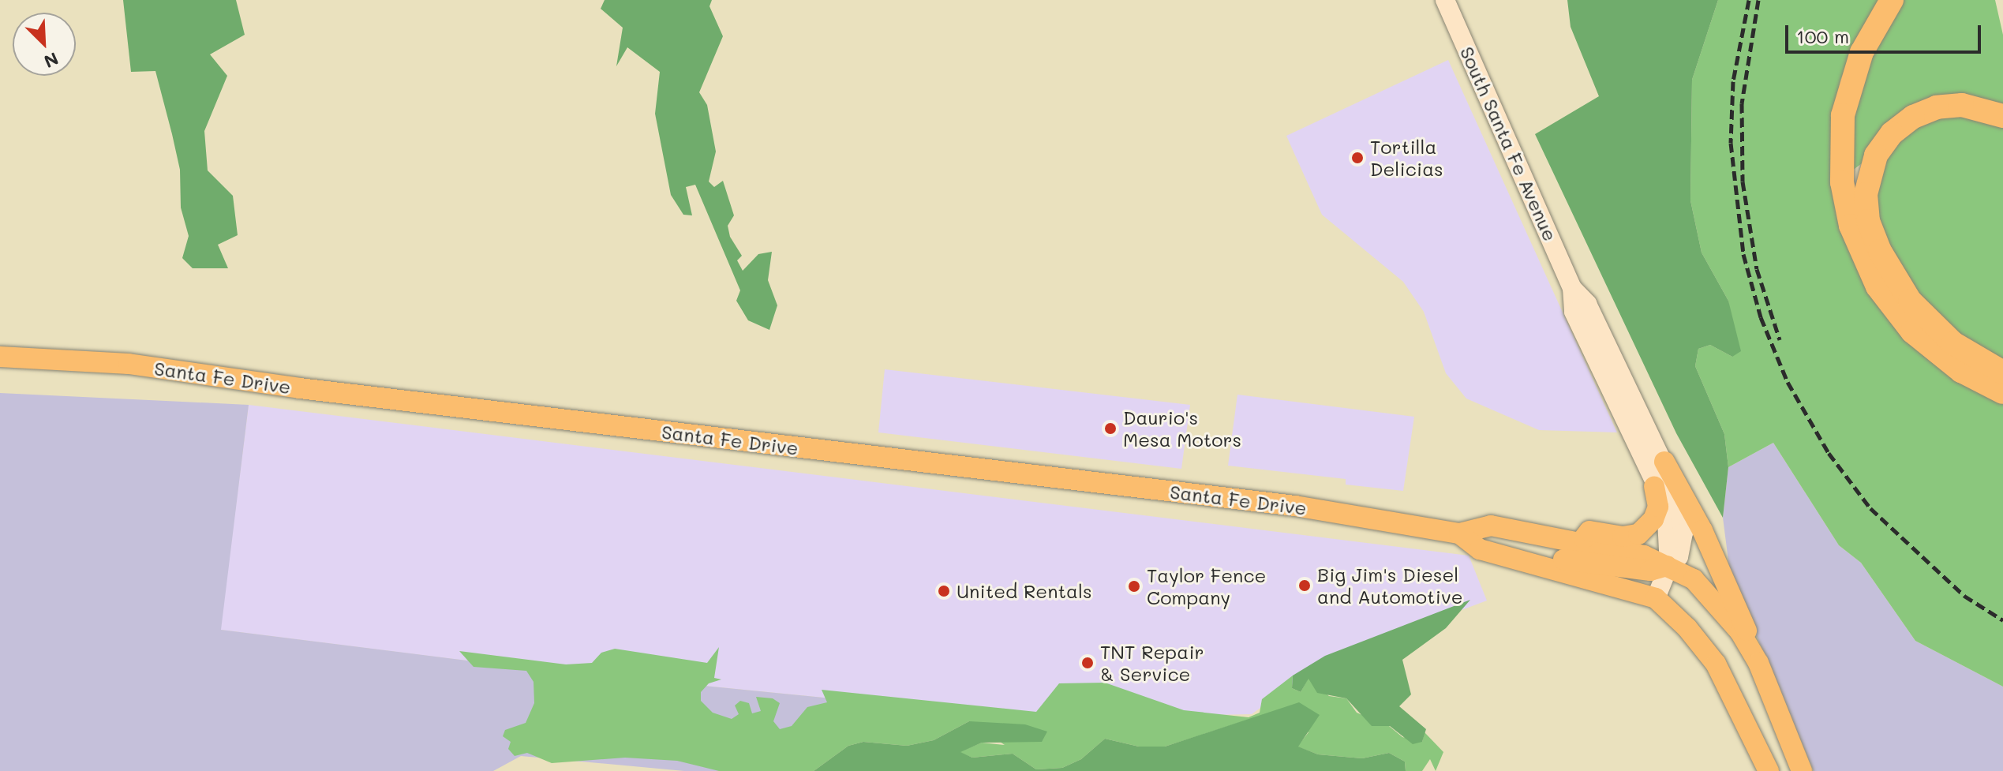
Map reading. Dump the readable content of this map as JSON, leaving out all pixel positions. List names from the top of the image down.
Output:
{
  "streets": {
    "main road": ["Santa Fe Drive"],
    "street": ["South Santa Fe Avenue"]
  },
  "crossings": [
    ["South Santa Fe Avenue", "Santa Fe Drive"]
  ],
  "places": [
    "Tortilla Delicias",
    "Daurio's Mesa Motors",
    "Big Jim's Diesel and Automotive",
    "Taylor Fence Company",
    "United Rentals",
    "TNT Repair & Service"
  ],
  "scale_bar": "100 m",
  "north": "bottom right"
}
